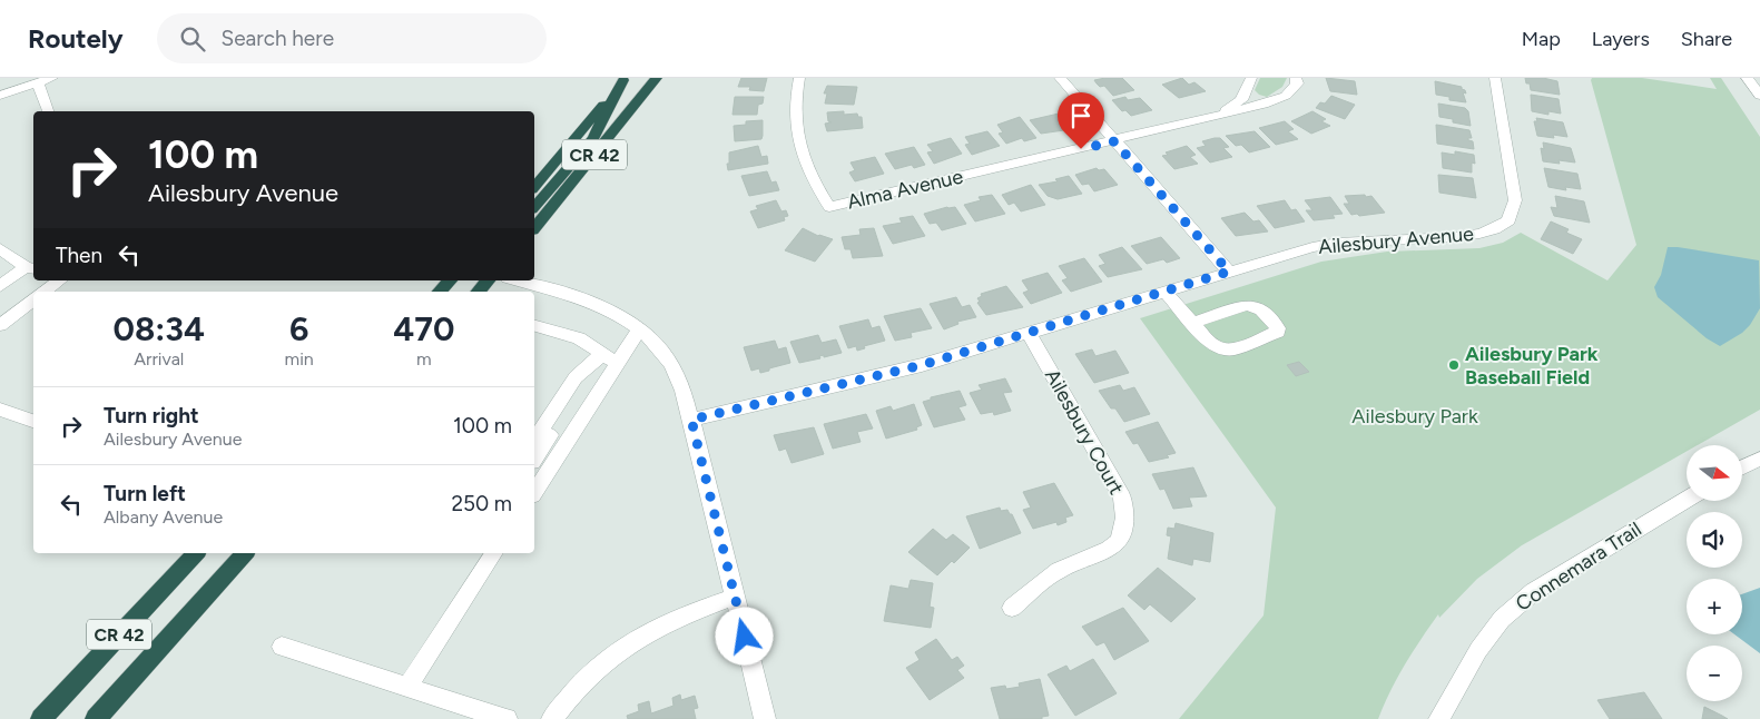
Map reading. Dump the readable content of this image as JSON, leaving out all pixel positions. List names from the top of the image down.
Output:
{
  "streets": {
    "highway": ["CR 42"],
    "street": [
      "Alma Avenue",
      "Ailesbury Avenue",
      "Ailesbury Court",
      "Connemara Trail"
    ]
  },
  "crossings": [
    ["Ailesbury Avenue", "Ailesbury Court"]
  ],
  "parks": ["Ailesbury Park"],
  "places": ["Ailesbury Park Baseball Field"],
  "north": "right",
  "page": {
    "header": "Routely",
    "search": "Search here",
    "nav": ["Map", "Layers", "Share"],
    "turn": ["100 m", "Ailesbury Avenue"],
    "then": "Then",
    "eta": [
      "08:34",
      "Arrival",
      "6",
      "min",
      "470",
      "m"
    ],
    "list": [
      {
        "name": "Turn right",
        "note": "Ailesbury Avenue",
        "value": "100 m"
      },
      {
        "name": "Turn left",
        "note": "Albany Avenue",
        "value": "250 m"
      }
    ],
    "map_buttons": ["+", "−"]
  }
}
